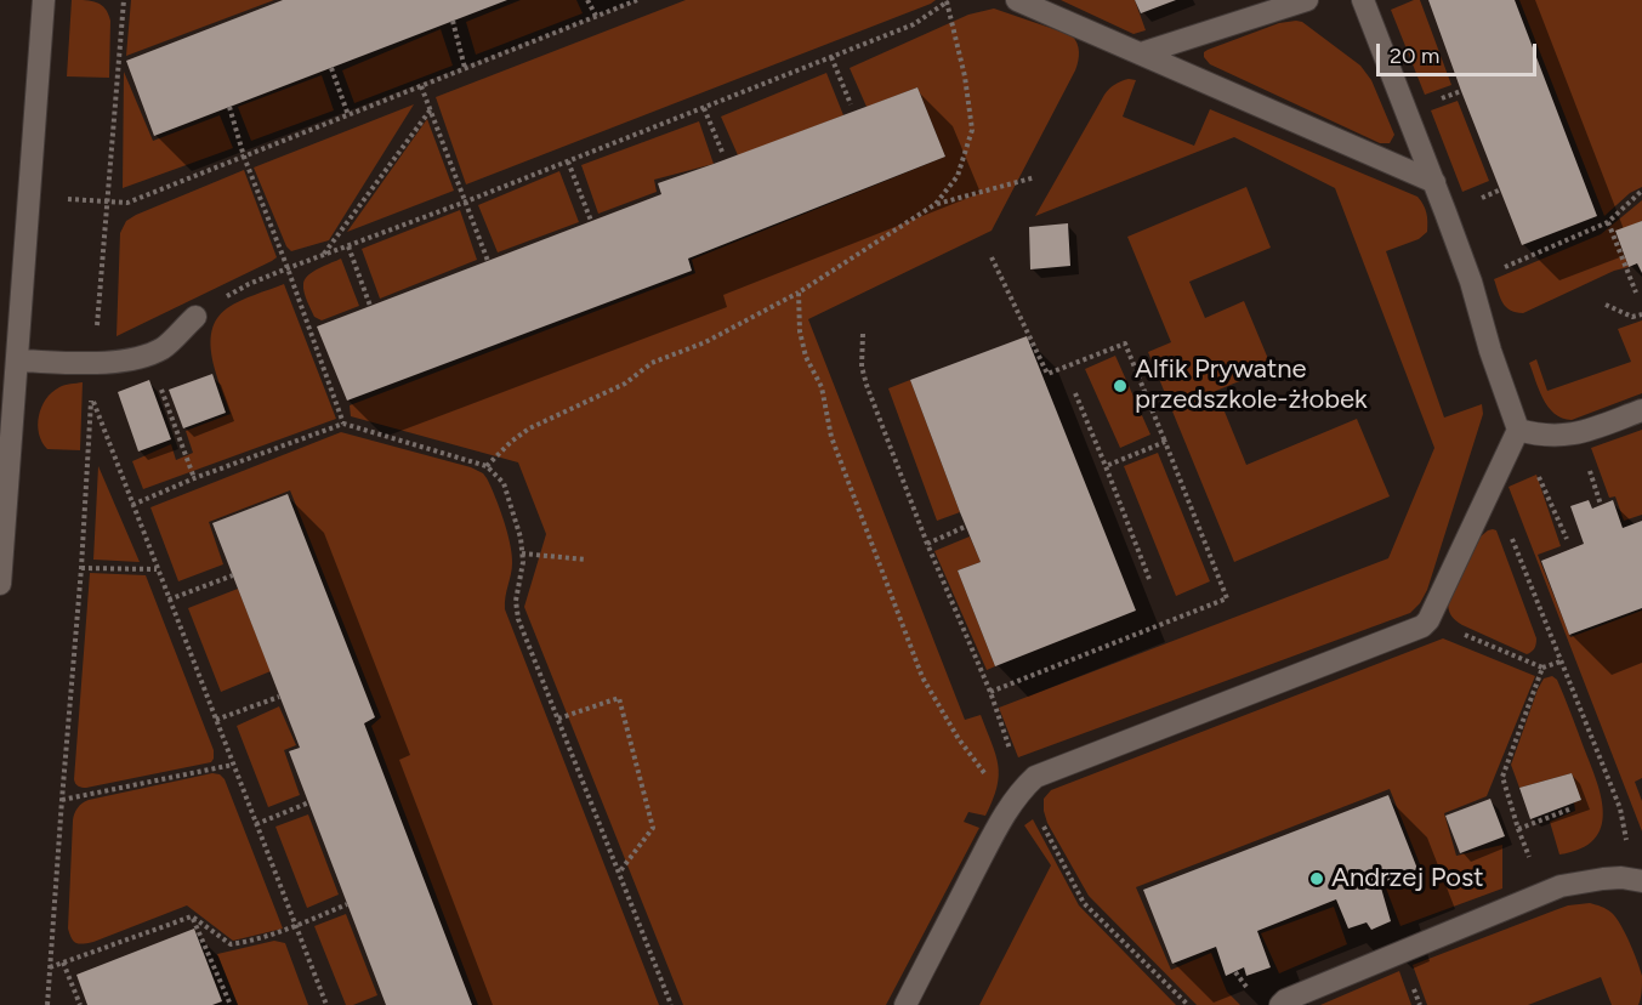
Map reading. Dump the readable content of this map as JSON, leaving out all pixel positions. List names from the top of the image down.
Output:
{
  "places": ["Alfik Prywatne przedszkole-żłobek", "Andrzej Post"],
  "scale_bar": "20 m"
}
